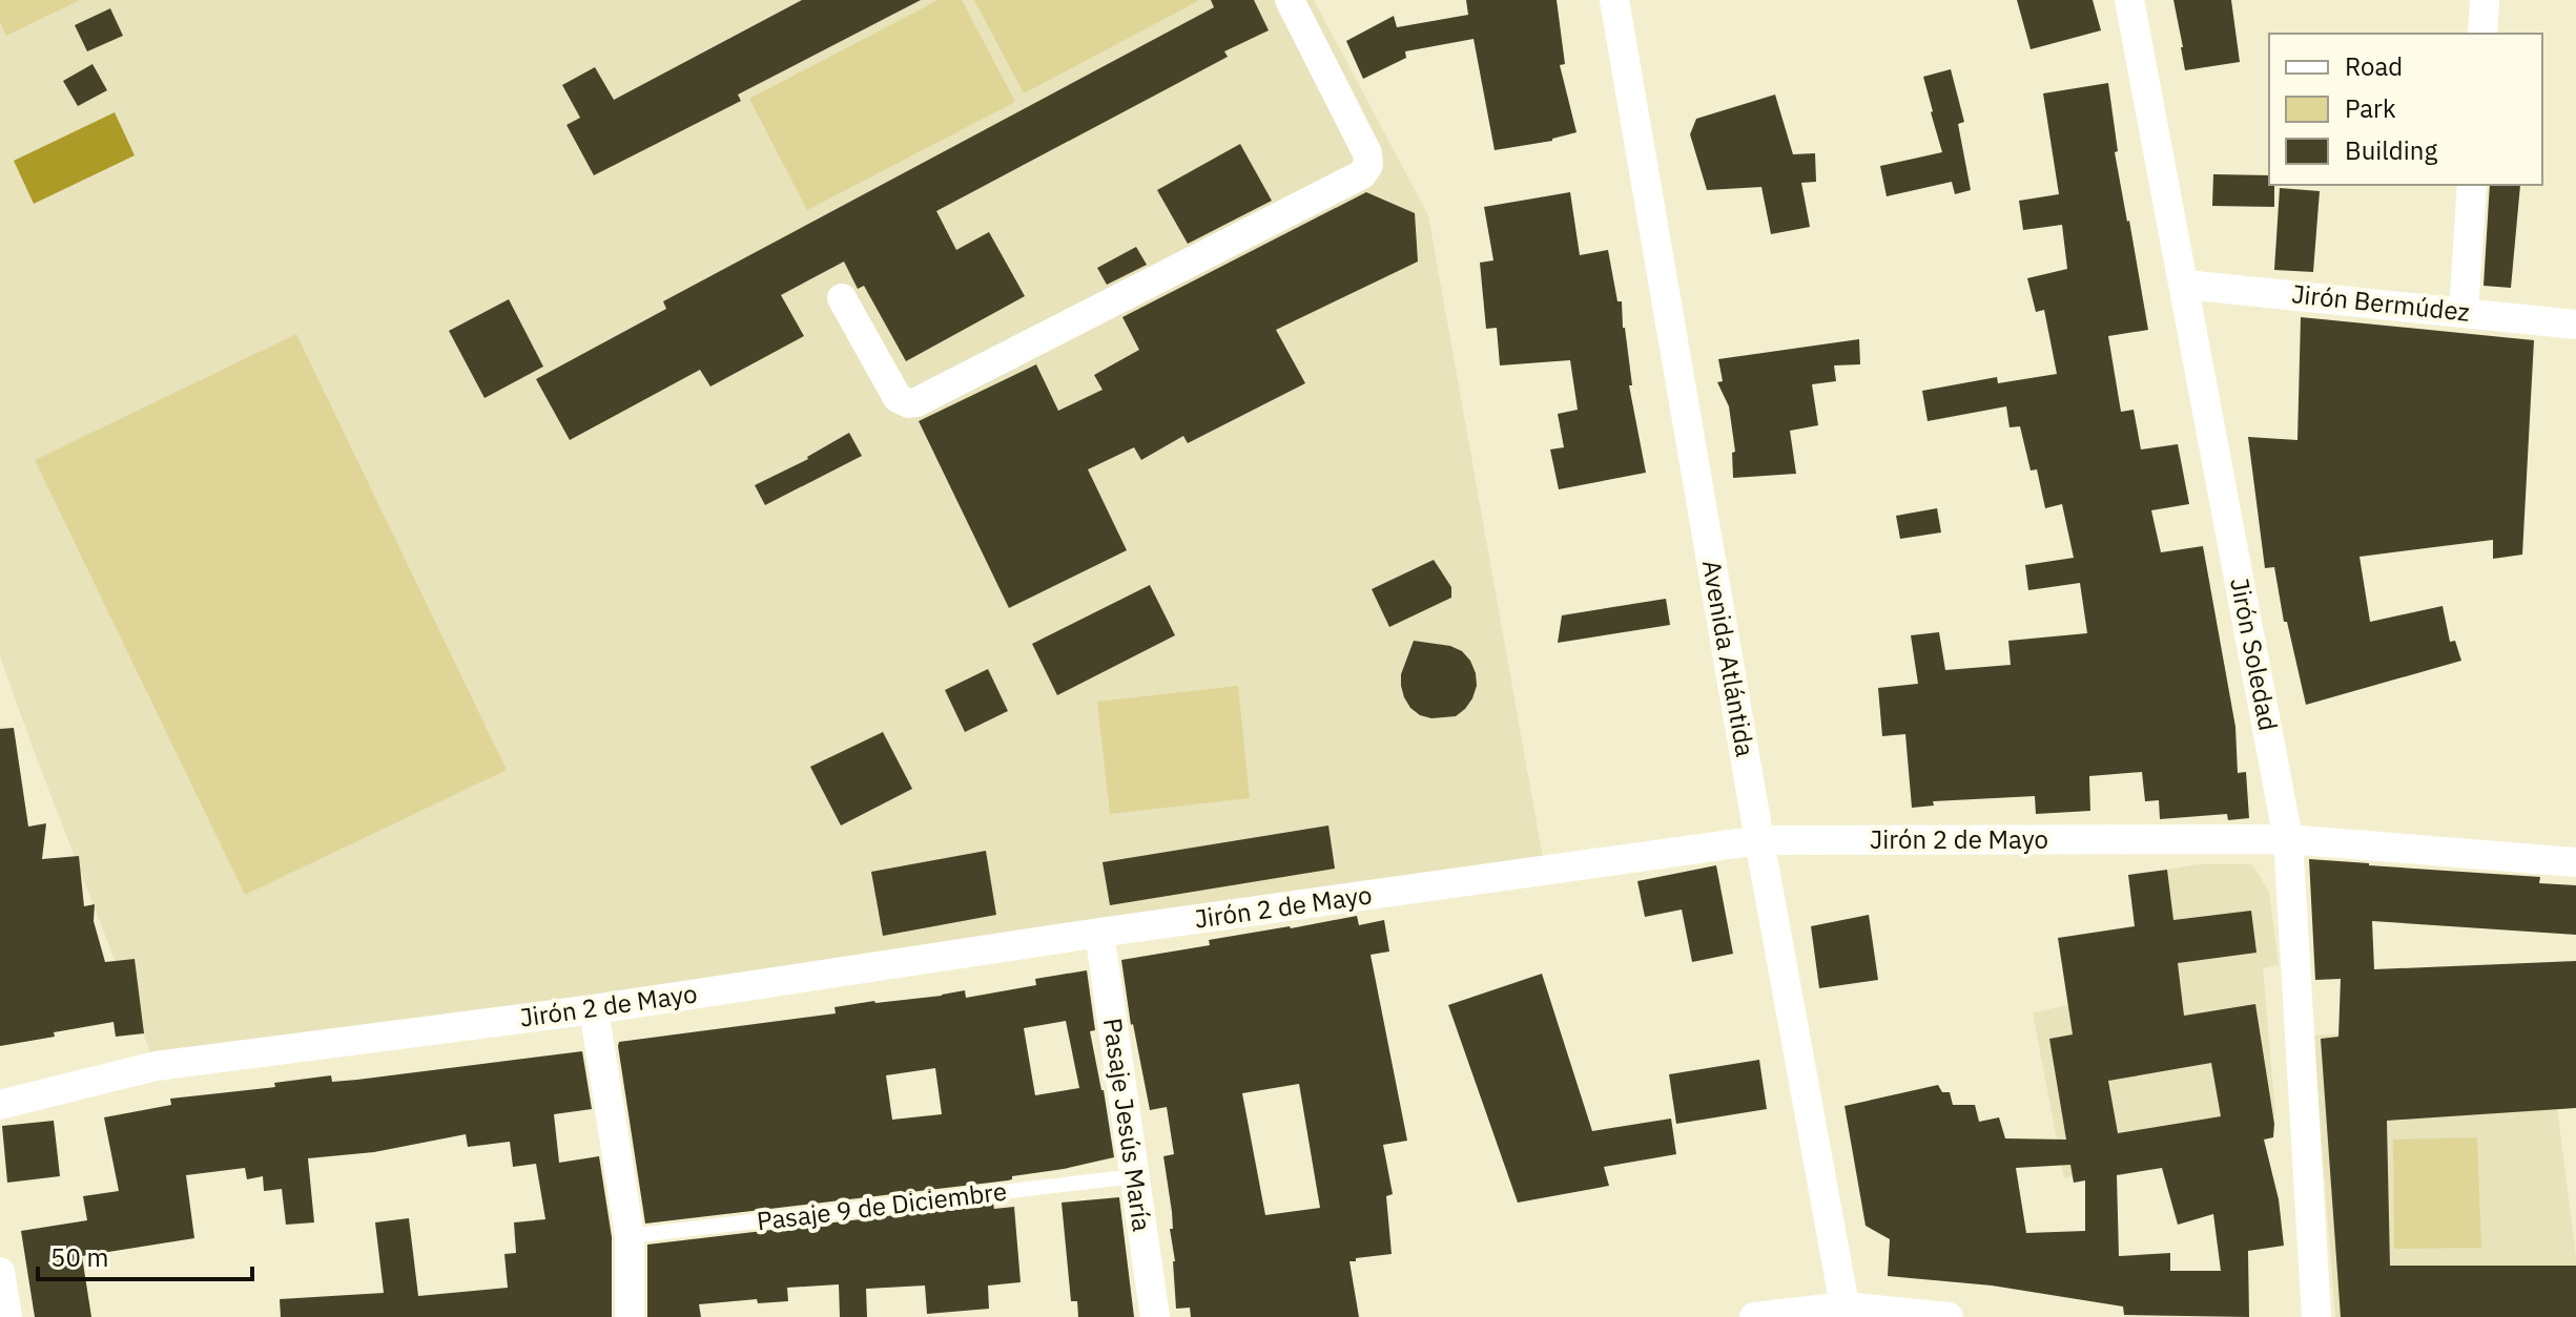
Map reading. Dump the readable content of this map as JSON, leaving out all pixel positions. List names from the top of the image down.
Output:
{
  "streets": {
    "street": [
      "Jirón Bermúdez",
      "Jirón Soledad",
      "Avenida Atlántida",
      "Jirón 2 de Mayo",
      "Pasaje Jesús María"
    ],
    "lane": ["Pasaje 9 de Diciembre"]
  },
  "crossings": [
    ["Jirón Bermúdez", "Jirón Soledad"],
    ["Jirón Soledad", "Jirón 2 de Mayo"],
    ["Avenida Atlántida", "Jirón 2 de Mayo"],
    ["Jirón 2 de Mayo", "Pasaje Jesús María"],
    ["Pasaje Jesús María", "Pasaje 9 de Diciembre"]
  ],
  "legend": ["Road", "Park", "Building"],
  "scale_bar": "50 m"
}
